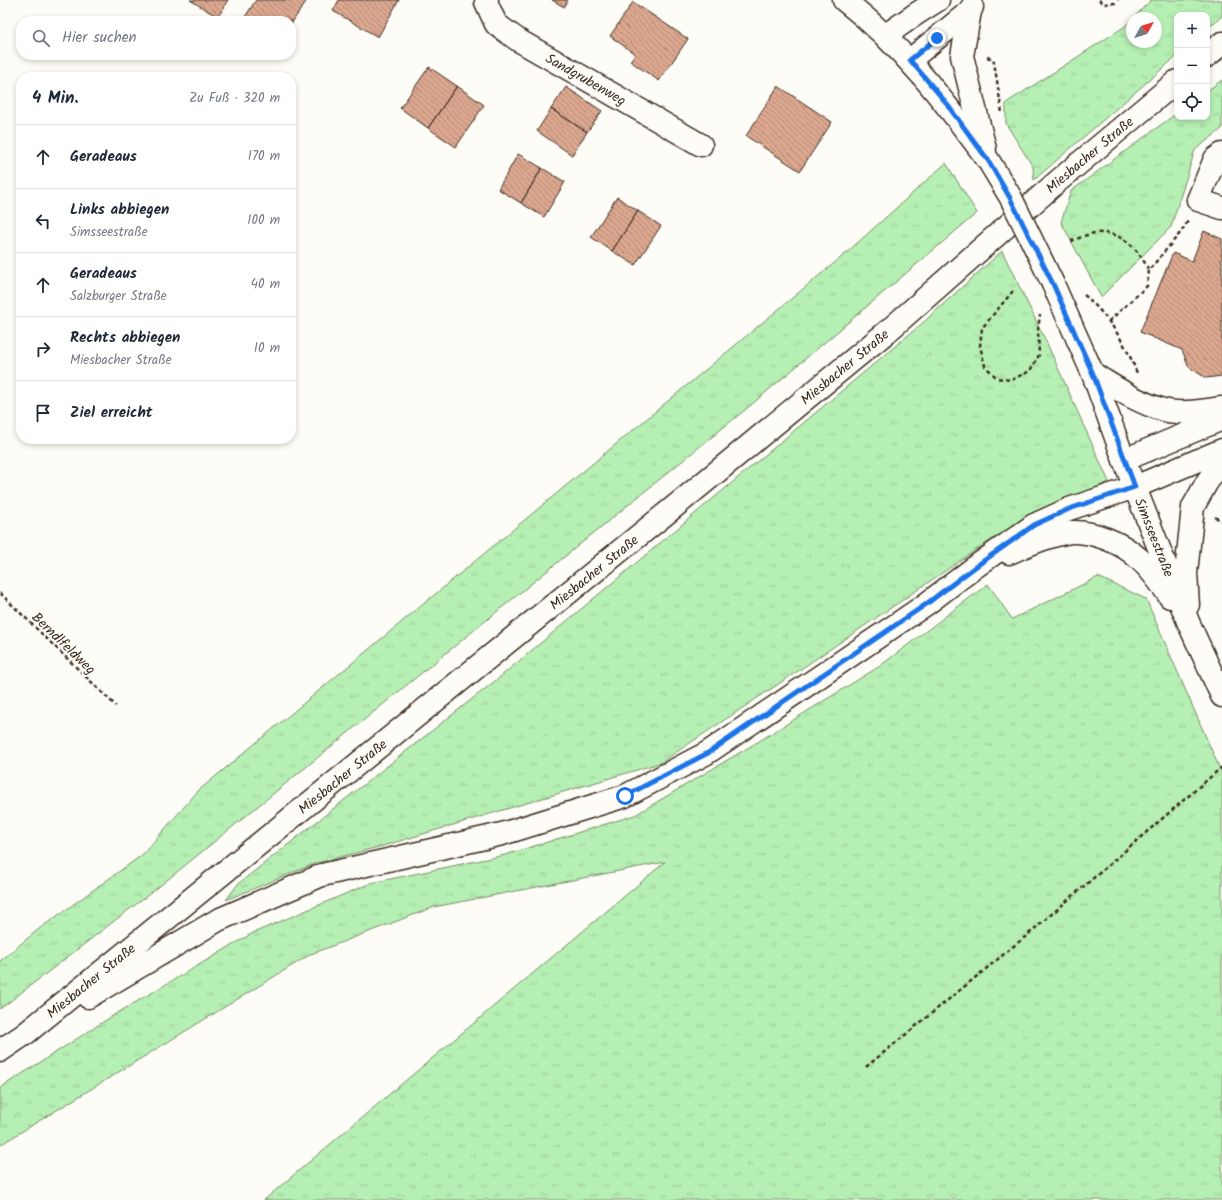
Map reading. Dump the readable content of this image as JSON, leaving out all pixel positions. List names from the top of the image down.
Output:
{
  "streets": {
    "main road": ["Sandgrubenweg", "Miesbacher Straße", "Simsseestraße"],
    "path": ["Berndlfeldweg"]
  },
  "north": "top right",
  "page": {
    "map_buttons": ["+", "−"],
    "search": "Hier suchen",
    "heading": ["4 Min.", "Zu Fuß · 320 m"],
    "list": [
      ["Geradeaus", "170 m"],
      ["Links abbiegen", "Simsseestraße", "100 m"],
      ["Geradeaus", "Salzburger Straße", "40 m"],
      ["Rechts abbiegen", "Miesbacher Straße", "10 m"],
      "Ziel erreicht"
    ]
  }
}
